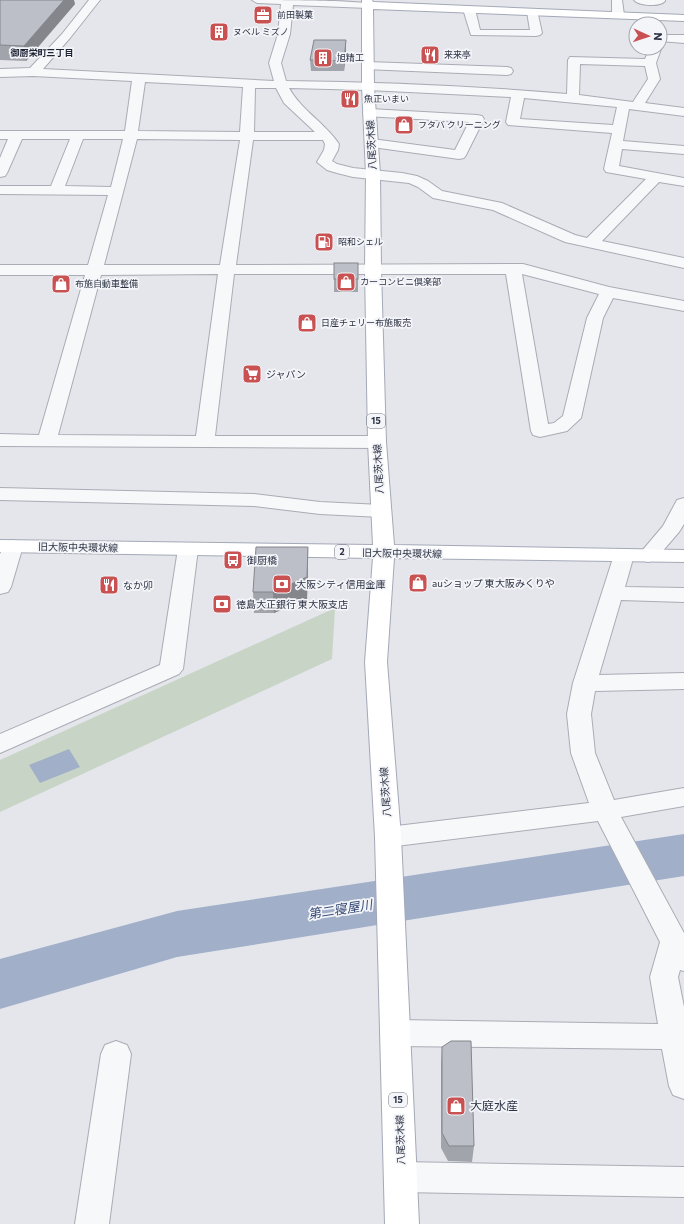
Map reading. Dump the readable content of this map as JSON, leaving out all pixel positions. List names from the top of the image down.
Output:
{
  "streets": {
    "main road": [
      "八尾茨木線",
      "15",
      "旧大阪中央環状線",
      "2"
    ]
  },
  "crossings": [
    ["八尾茨木線", "旧大阪中央環状線"]
  ],
  "districts": ["御厨栄町三丁目"],
  "water": ["第二寝屋川"],
  "places": {
    "office": ["前田製菓"],
    "building": ["ヌベル ミズノ", "旭精工"],
    "restaurant": ["来来亭", "魚正いまい", "なか卯"],
    "shop": [
      "フタバ クリーニング",
      "カーコンビニ倶楽部",
      "布施自動車整備",
      "日産チェリー布施販売",
      "auショップ 東大阪みくりや",
      "大庭水産"
    ],
    "fuel station": ["昭和シェル"],
    "supermarket": ["ジャパン"],
    "bus stop": ["御厨橋"],
    "bank": ["大阪シティ信用金庫", "徳島大正銀行 東大阪支店"]
  },
  "north": "right"
}
